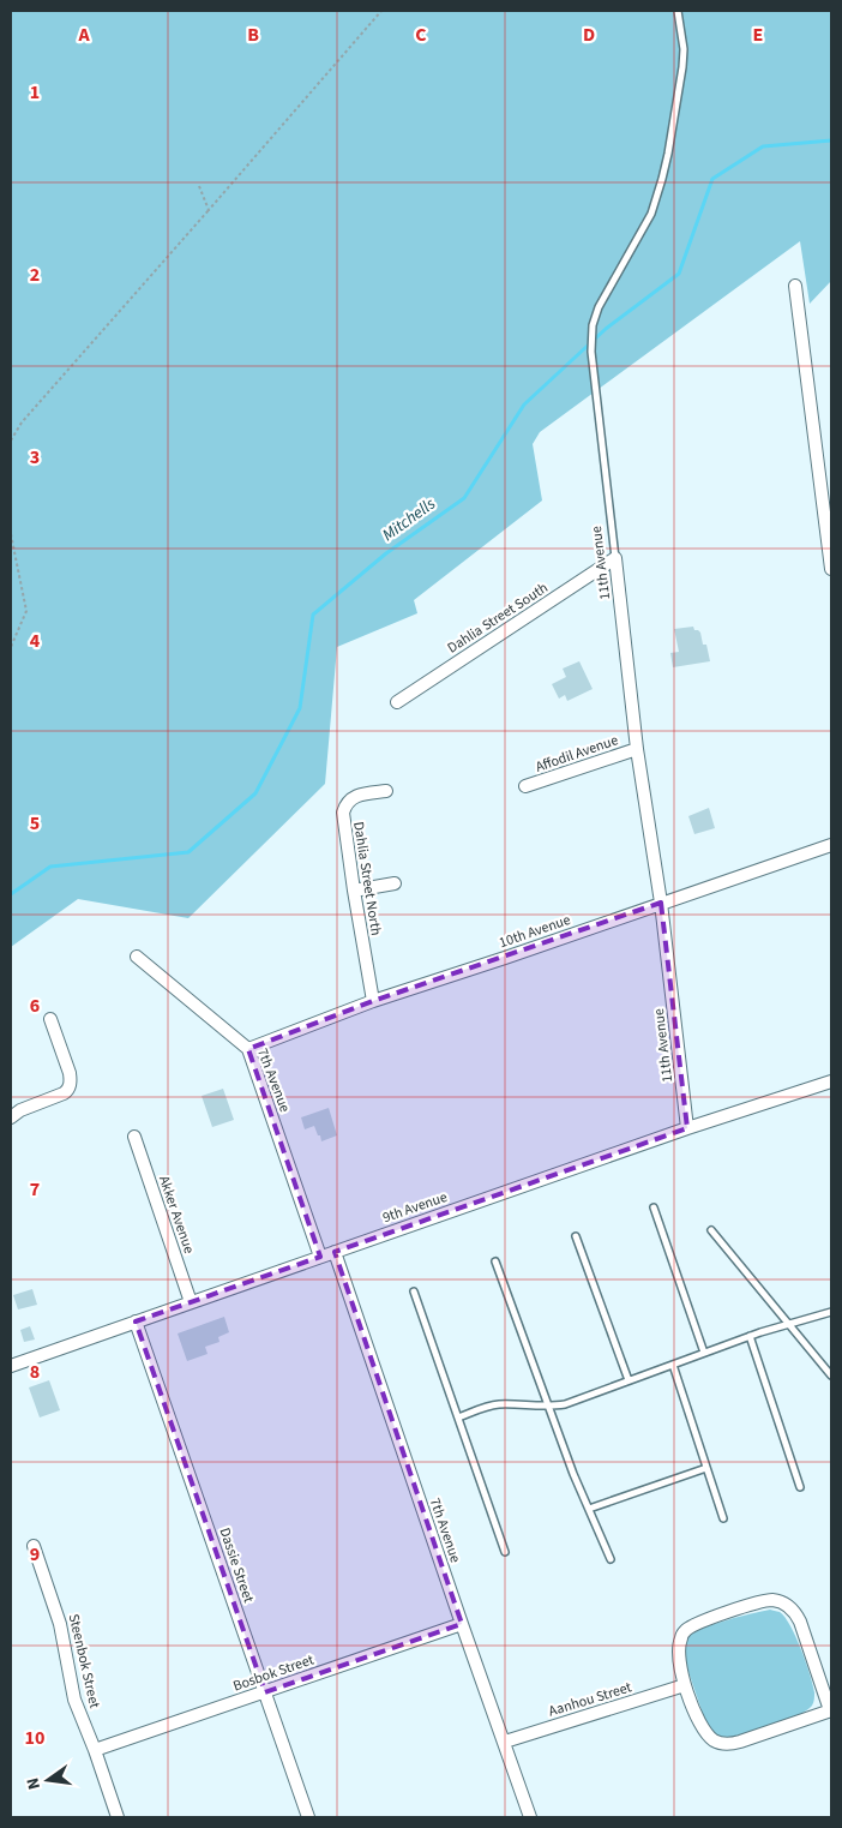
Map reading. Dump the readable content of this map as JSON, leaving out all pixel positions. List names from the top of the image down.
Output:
{
  "streets": {
    "street": [
      "11th Avenue",
      "Dahlia Street South",
      "Affodil Avenue",
      "Dahlia Street North",
      "10th Avenue",
      "7th Avenue",
      "9th Avenue",
      "Akker Avenue",
      "Dassie Street",
      "Steenbok Street",
      "Bosbok Street",
      "Aanhou Street"
    ]
  },
  "crossings": [
    ["11th Avenue", "Dahlia Street South"],
    ["11th Avenue", "Affodil Avenue"],
    ["11th Avenue", "10th Avenue"],
    ["11th Avenue", "9th Avenue"],
    ["Dahlia Street North", "10th Avenue"],
    ["10th Avenue", "7th Avenue"],
    ["7th Avenue", "9th Avenue"],
    ["7th Avenue", "Bosbok Street"],
    ["7th Avenue", "Aanhou Street"],
    ["9th Avenue", "Akker Avenue"],
    ["9th Avenue", "Dassie Street"],
    ["Dassie Street", "Bosbok Street"],
    ["Steenbok Street", "Bosbok Street"]
  ],
  "water": ["Mitchells"],
  "north": "left",
  "grid": {
    "columns": [
      "A",
      "B",
      "C",
      "D",
      "E"
    ],
    "rows": [
      "1",
      "2",
      "3",
      "4",
      "5",
      "6",
      "7",
      "8",
      "9",
      "10"
    ]
  }
}
